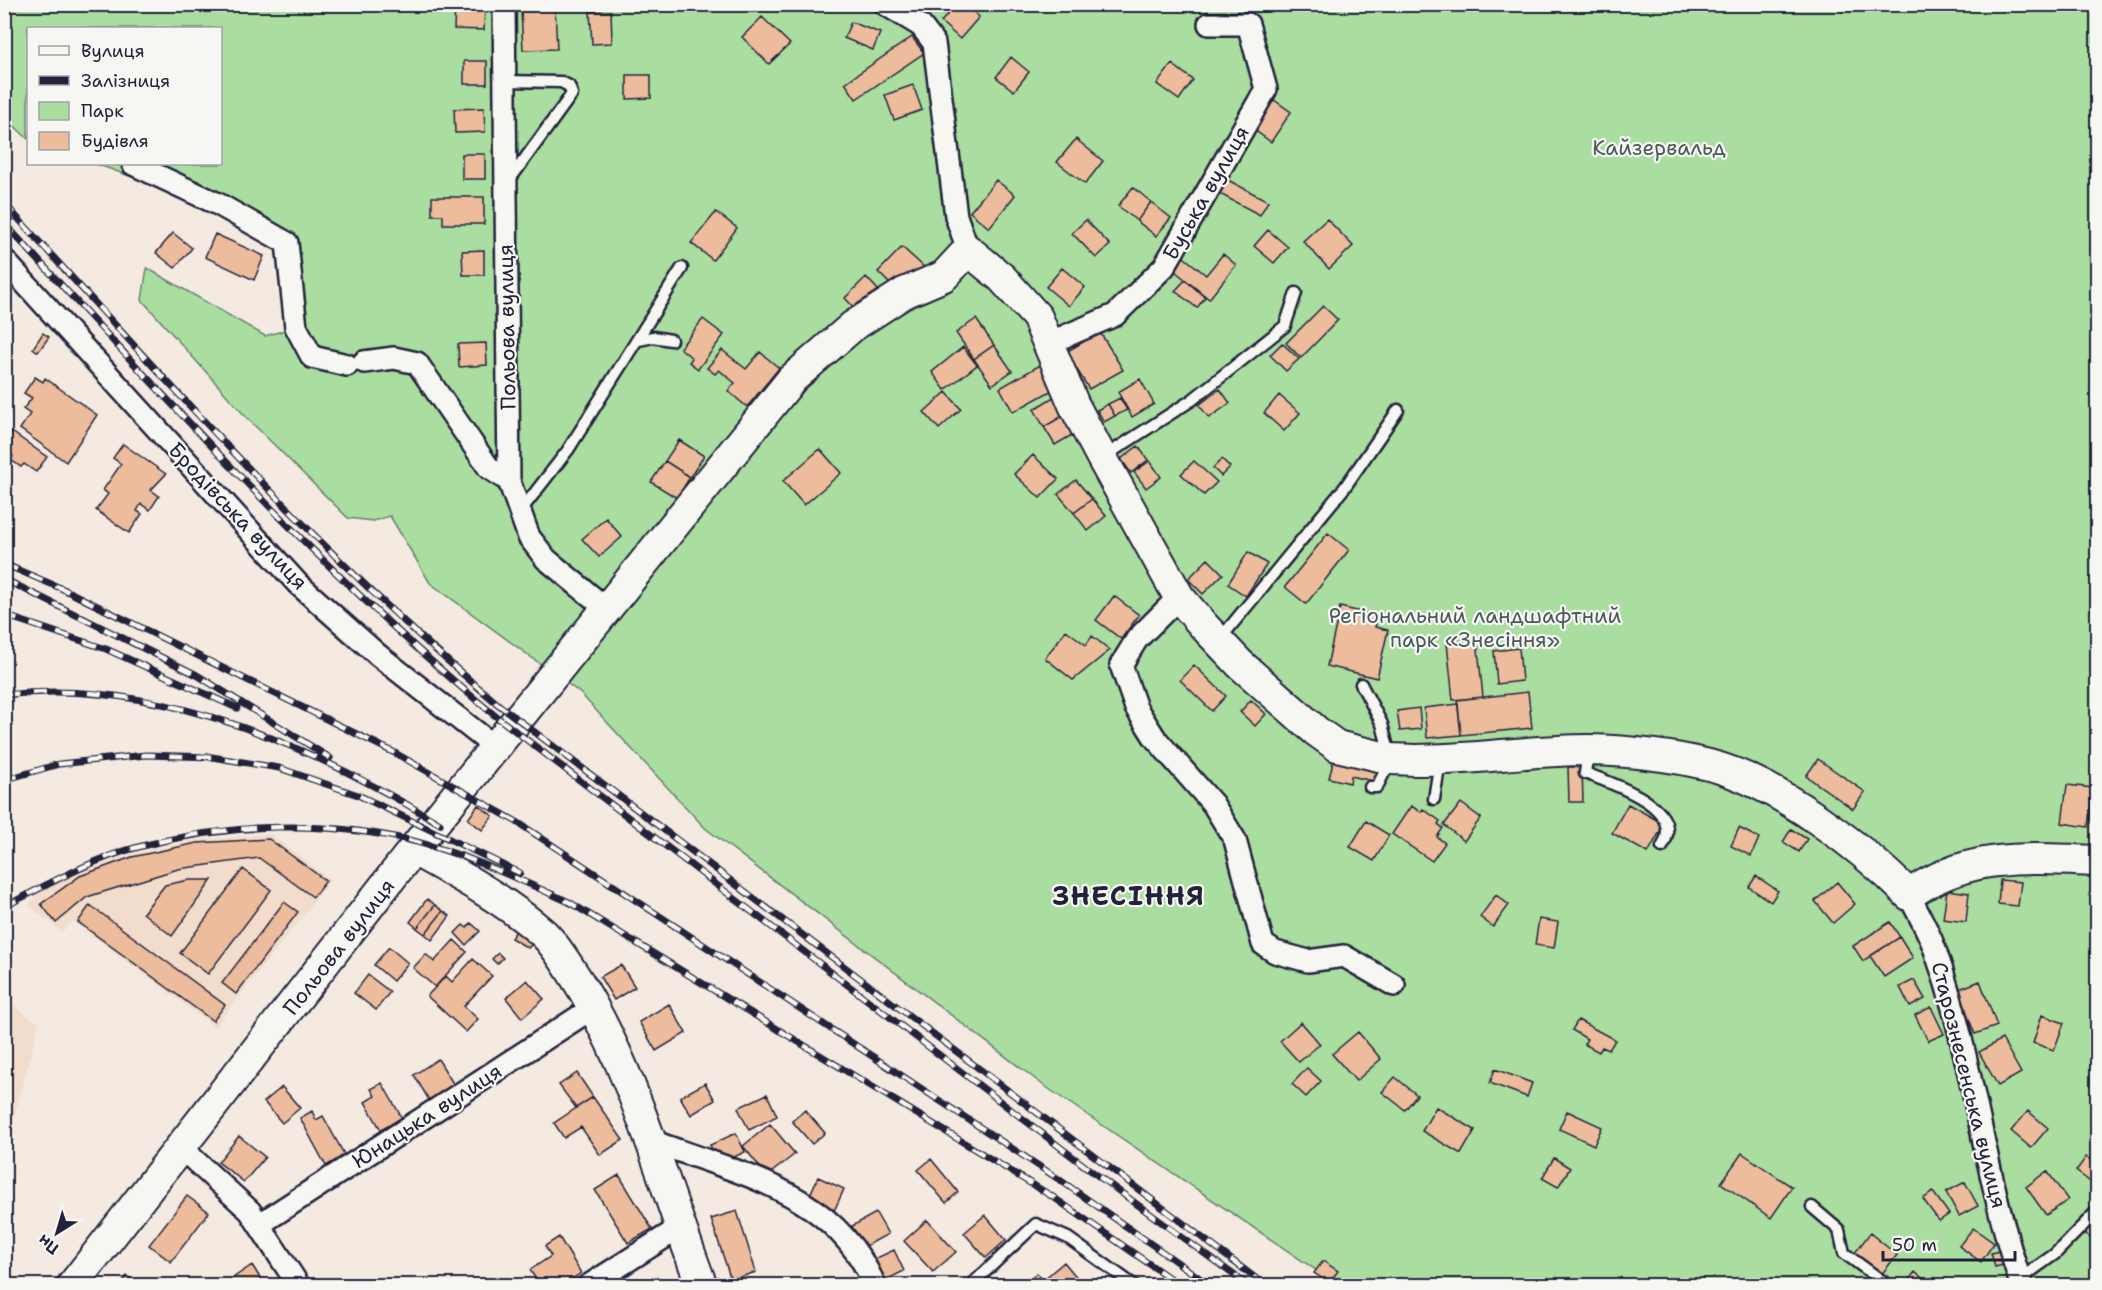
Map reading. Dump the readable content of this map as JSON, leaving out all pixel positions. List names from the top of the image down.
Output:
{
  "streets": {
    "street": [
      "Буська вулиця",
      "Польова вулиця",
      "Бродівська вулиця",
      "Старознесенська вулиця",
      "Юнацька вулиця"
    ]
  },
  "crossings": [
    ["Буська вулиця", "Старознесенська вулиця"],
    ["Польова вулиця", "Бродівська вулиця"],
    ["Польова вулиця", "Старознесенська вулиця"]
  ],
  "districts": ["ЗНЕСІННЯ"],
  "parks": ["Кайзервальд", "Регіональний ландшафтний парк «Знесіння»"],
  "legend": [
    "Вулиця",
    "Залізниця",
    "Парк",
    "Будівля"
  ],
  "scale_bar": "50 m",
  "north": "bottom left"
}
